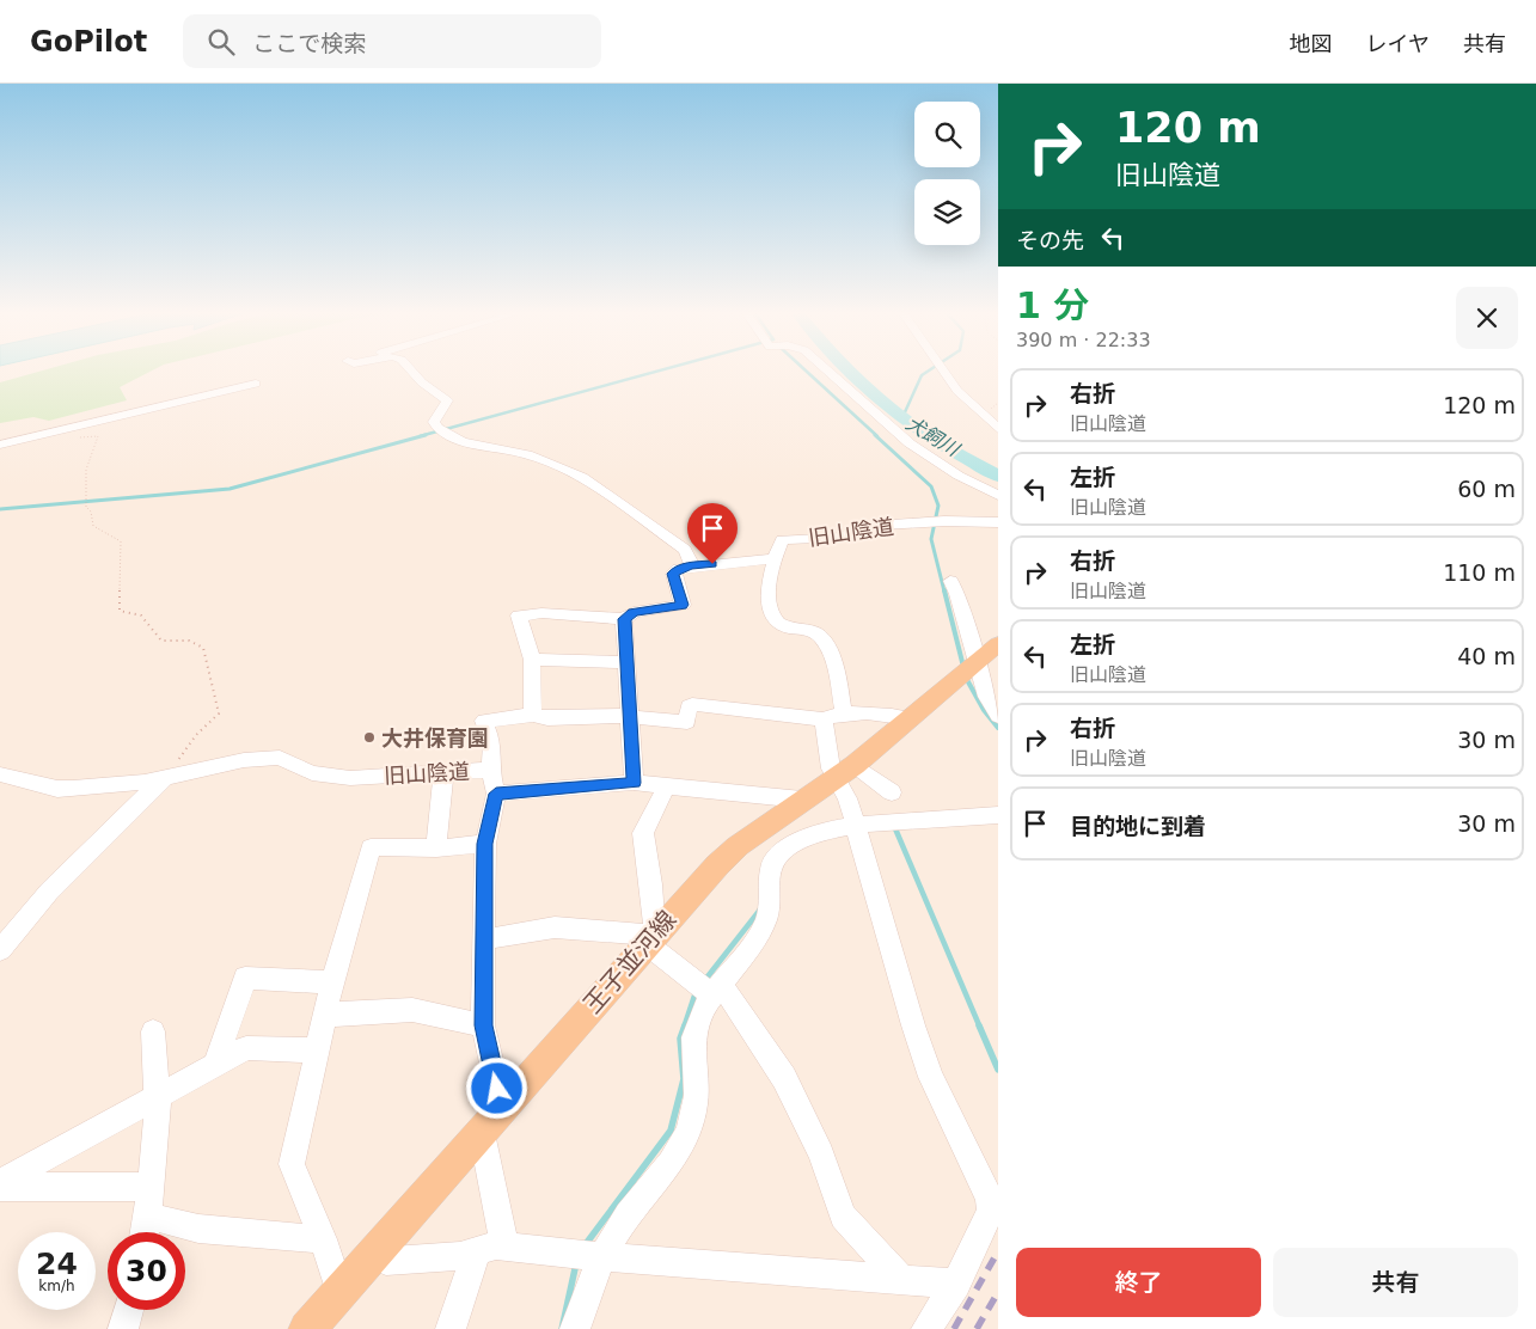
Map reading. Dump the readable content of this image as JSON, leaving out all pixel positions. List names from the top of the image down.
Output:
{
  "streets": {
    "main road": ["王子並河線"],
    "street": ["旧山陰道"]
  },
  "crossings": [
    ["旧山陰道", "王子並河線"]
  ],
  "water": ["犬飼川"],
  "places": ["大井保育園"],
  "page": {
    "header": "GoPilot",
    "search": "ここで検索",
    "nav": ["地図", "レイヤ", "共有"],
    "turn": ["120 m", "旧山陰道"],
    "then": "その先",
    "heading": ["1 分", "390 m · 22:33"],
    "list": [
      {
        "name": "右折",
        "note": "旧山陰道",
        "value": "120 m"
      },
      {
        "name": "左折",
        "note": "旧山陰道",
        "value": "60 m"
      },
      {
        "name": "右折",
        "note": "旧山陰道",
        "value": "110 m"
      },
      {
        "name": "左折",
        "note": "旧山陰道",
        "value": "40 m"
      },
      {
        "name": "右折",
        "note": "旧山陰道",
        "value": "30 m"
      },
      {
        "name": "目的地に到着",
        "value": "30 m"
      }
    ],
    "speed": "24 km/h",
    "limit": "30",
    "buttons": ["終了", "共有"]
  }
}
